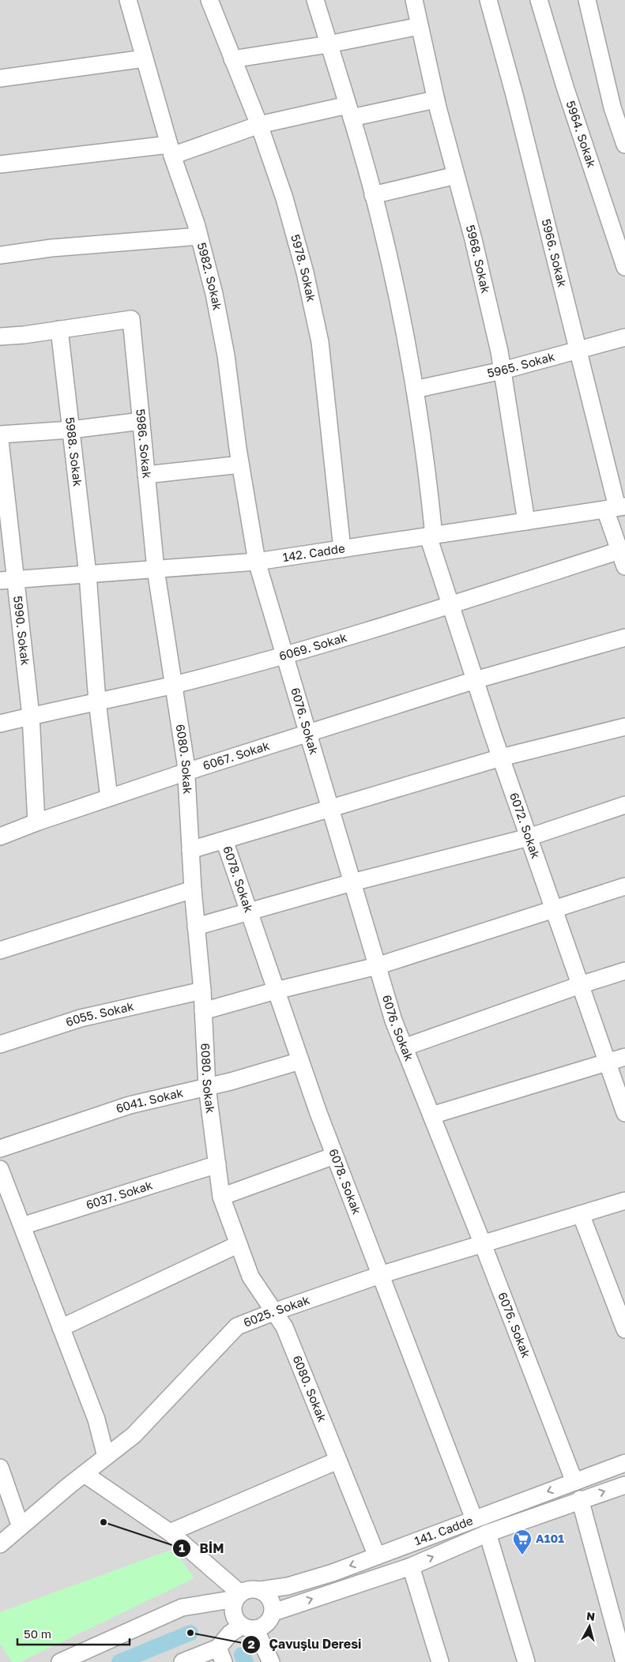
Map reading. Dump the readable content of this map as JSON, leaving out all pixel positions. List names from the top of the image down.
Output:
{
  "streets": {
    "street": [
      "5964. Sokak",
      "5966. Sokak",
      "5968. Sokak",
      "5978. Sokak",
      "5982. Sokak",
      "5965. Sokak",
      "5986. Sokak",
      "5988. Sokak",
      "142. Cadde",
      "5990. Sokak",
      "6069. Sokak",
      "6076. Sokak",
      "6067. Sokak",
      "6080. Sokak",
      "6072. Sokak",
      "6078. Sokak",
      "6055. Sokak",
      "6041. Sokak",
      "6037. Sokak",
      "6025. Sokak",
      "141. Cadde"
    ]
  },
  "crossings": [
    ["5966. Sokak", "5965. Sokak"],
    ["5966. Sokak", "142. Cadde"],
    ["5966. Sokak", "6069. Sokak"],
    ["5968. Sokak", "5965. Sokak"],
    ["5968. Sokak", "142. Cadde"],
    ["5978. Sokak", "142. Cadde"],
    ["5982. Sokak", "142. Cadde"],
    ["5982. Sokak", "6076. Sokak"],
    ["5965. Sokak", "6072. Sokak"],
    ["5986. Sokak", "5988. Sokak"],
    ["5986. Sokak", "142. Cadde"],
    ["5986. Sokak", "6080. Sokak"],
    ["5988. Sokak", "142. Cadde"],
    ["5988. Sokak", "6069. Sokak"],
    ["5988. Sokak", "6067. Sokak"],
    ["142. Cadde", "5990. Sokak"],
    ["142. Cadde", "6076. Sokak"],
    ["142. Cadde", "6080. Sokak"],
    ["142. Cadde", "6072. Sokak"],
    ["5990. Sokak", "6069. Sokak"],
    ["5990. Sokak", "6067. Sokak"],
    ["6069. Sokak", "6076. Sokak"],
    ["6069. Sokak", "6080. Sokak"],
    ["6069. Sokak", "6072. Sokak"],
    ["6076. Sokak", "6067. Sokak"],
    ["6076. Sokak", "6025. Sokak"],
    ["6076. Sokak", "141. Cadde"],
    ["6067. Sokak", "6080. Sokak"],
    ["6067. Sokak", "6072. Sokak"],
    ["6080. Sokak", "6055. Sokak"],
    ["6080. Sokak", "6041. Sokak"],
    ["6080. Sokak", "6037. Sokak"],
    ["6080. Sokak", "6025. Sokak"],
    ["6080. Sokak", "141. Cadde"],
    ["6078. Sokak", "6041. Sokak"],
    ["6078. Sokak", "6025. Sokak"],
    ["6078. Sokak", "141. Cadde"]
  ],
  "places": {
    "other": ["BİM", "Çavuşlu Deresi"],
    "supermarket": ["A101"]
  },
  "scale_bar": "50 m",
  "north": "top"
}
